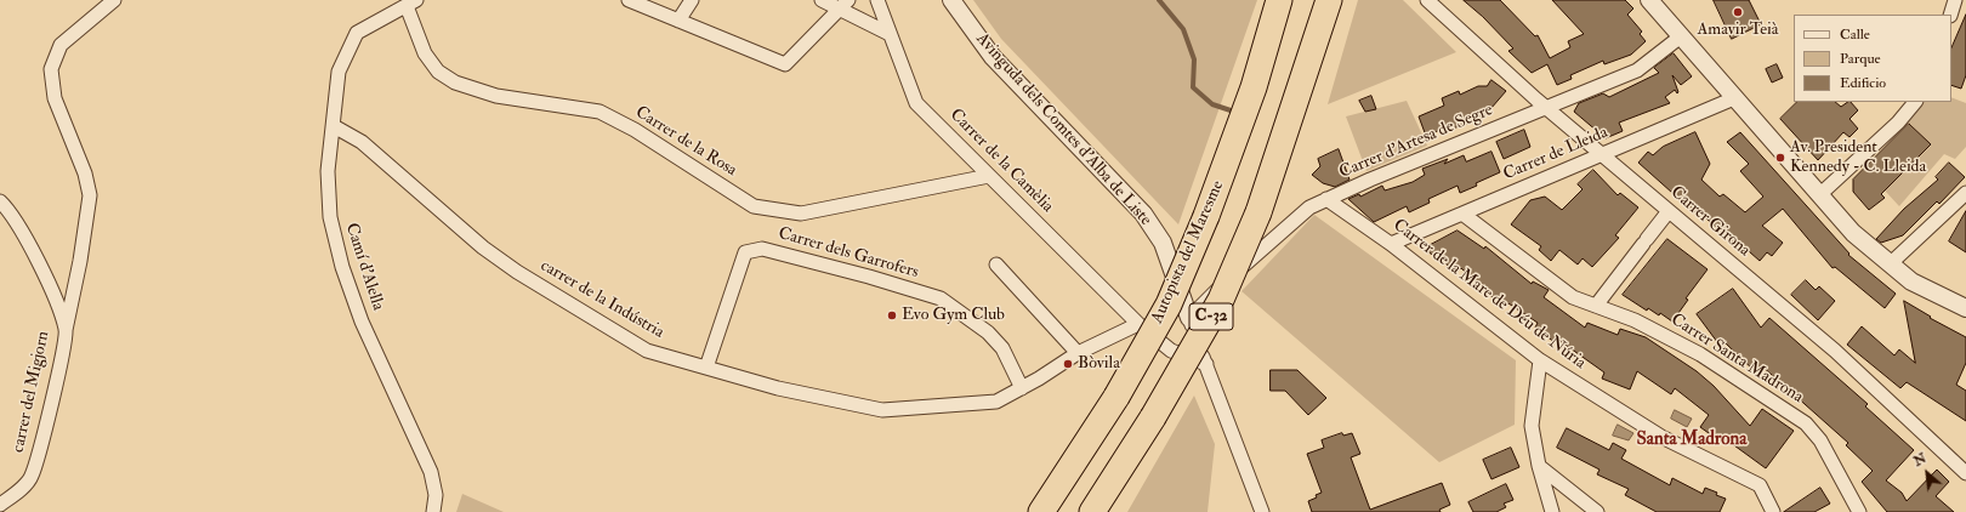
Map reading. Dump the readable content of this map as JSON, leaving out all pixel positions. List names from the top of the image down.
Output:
{
  "streets": {
    "highway": ["Autopista del Maresme", "C-32"],
    "street": [
      "Avinguda dels Comtes d'Alba de Liste",
      "Carrer de la Rosa",
      "Carrer d'Artesa de Segre",
      "Carrer de Lleida",
      "Carrer de la Camèlia",
      "Carrer Girona",
      "Carrer dels Garrofers",
      "Camí d'Alella",
      "Carrer de la Mare de Déu de Núria",
      "carrer de la Indústria",
      "Carrer Santa Madrona",
      "carrer del Migjorn"
    ]
  },
  "crossings": [
    ["Avinguda dels Comtes d'Alba de Liste", "Carrer d'Artesa de Segre"],
    ["Carrer de la Rosa", "Carrer de la Camèlia"],
    ["Carrer de la Rosa", "Camí d'Alella"],
    ["Carrer d'Artesa de Segre", "Carrer Girona"],
    ["Carrer d'Artesa de Segre", "Carrer de la Mare de Déu de Núria"],
    ["Carrer de Lleida", "Carrer Girona"],
    ["Carrer de Lleida", "Carrer de la Mare de Déu de Núria"],
    ["Carrer de Lleida", "Carrer Santa Madrona"],
    ["Carrer de la Camèlia", "carrer de la Indústria"],
    ["Carrer dels Garrofers", "carrer de la Indústria"],
    ["Camí d'Alella", "carrer de la Indústria"]
  ],
  "districts": ["Santa Madrona"],
  "places": [
    "Amavir Teià",
    "Av. President Kennedy - C. Lleida",
    "Evo Gym Club",
    "Bòvila"
  ],
  "legend": ["Calle", "Parque", "Edificio"],
  "north": "top left"
}
